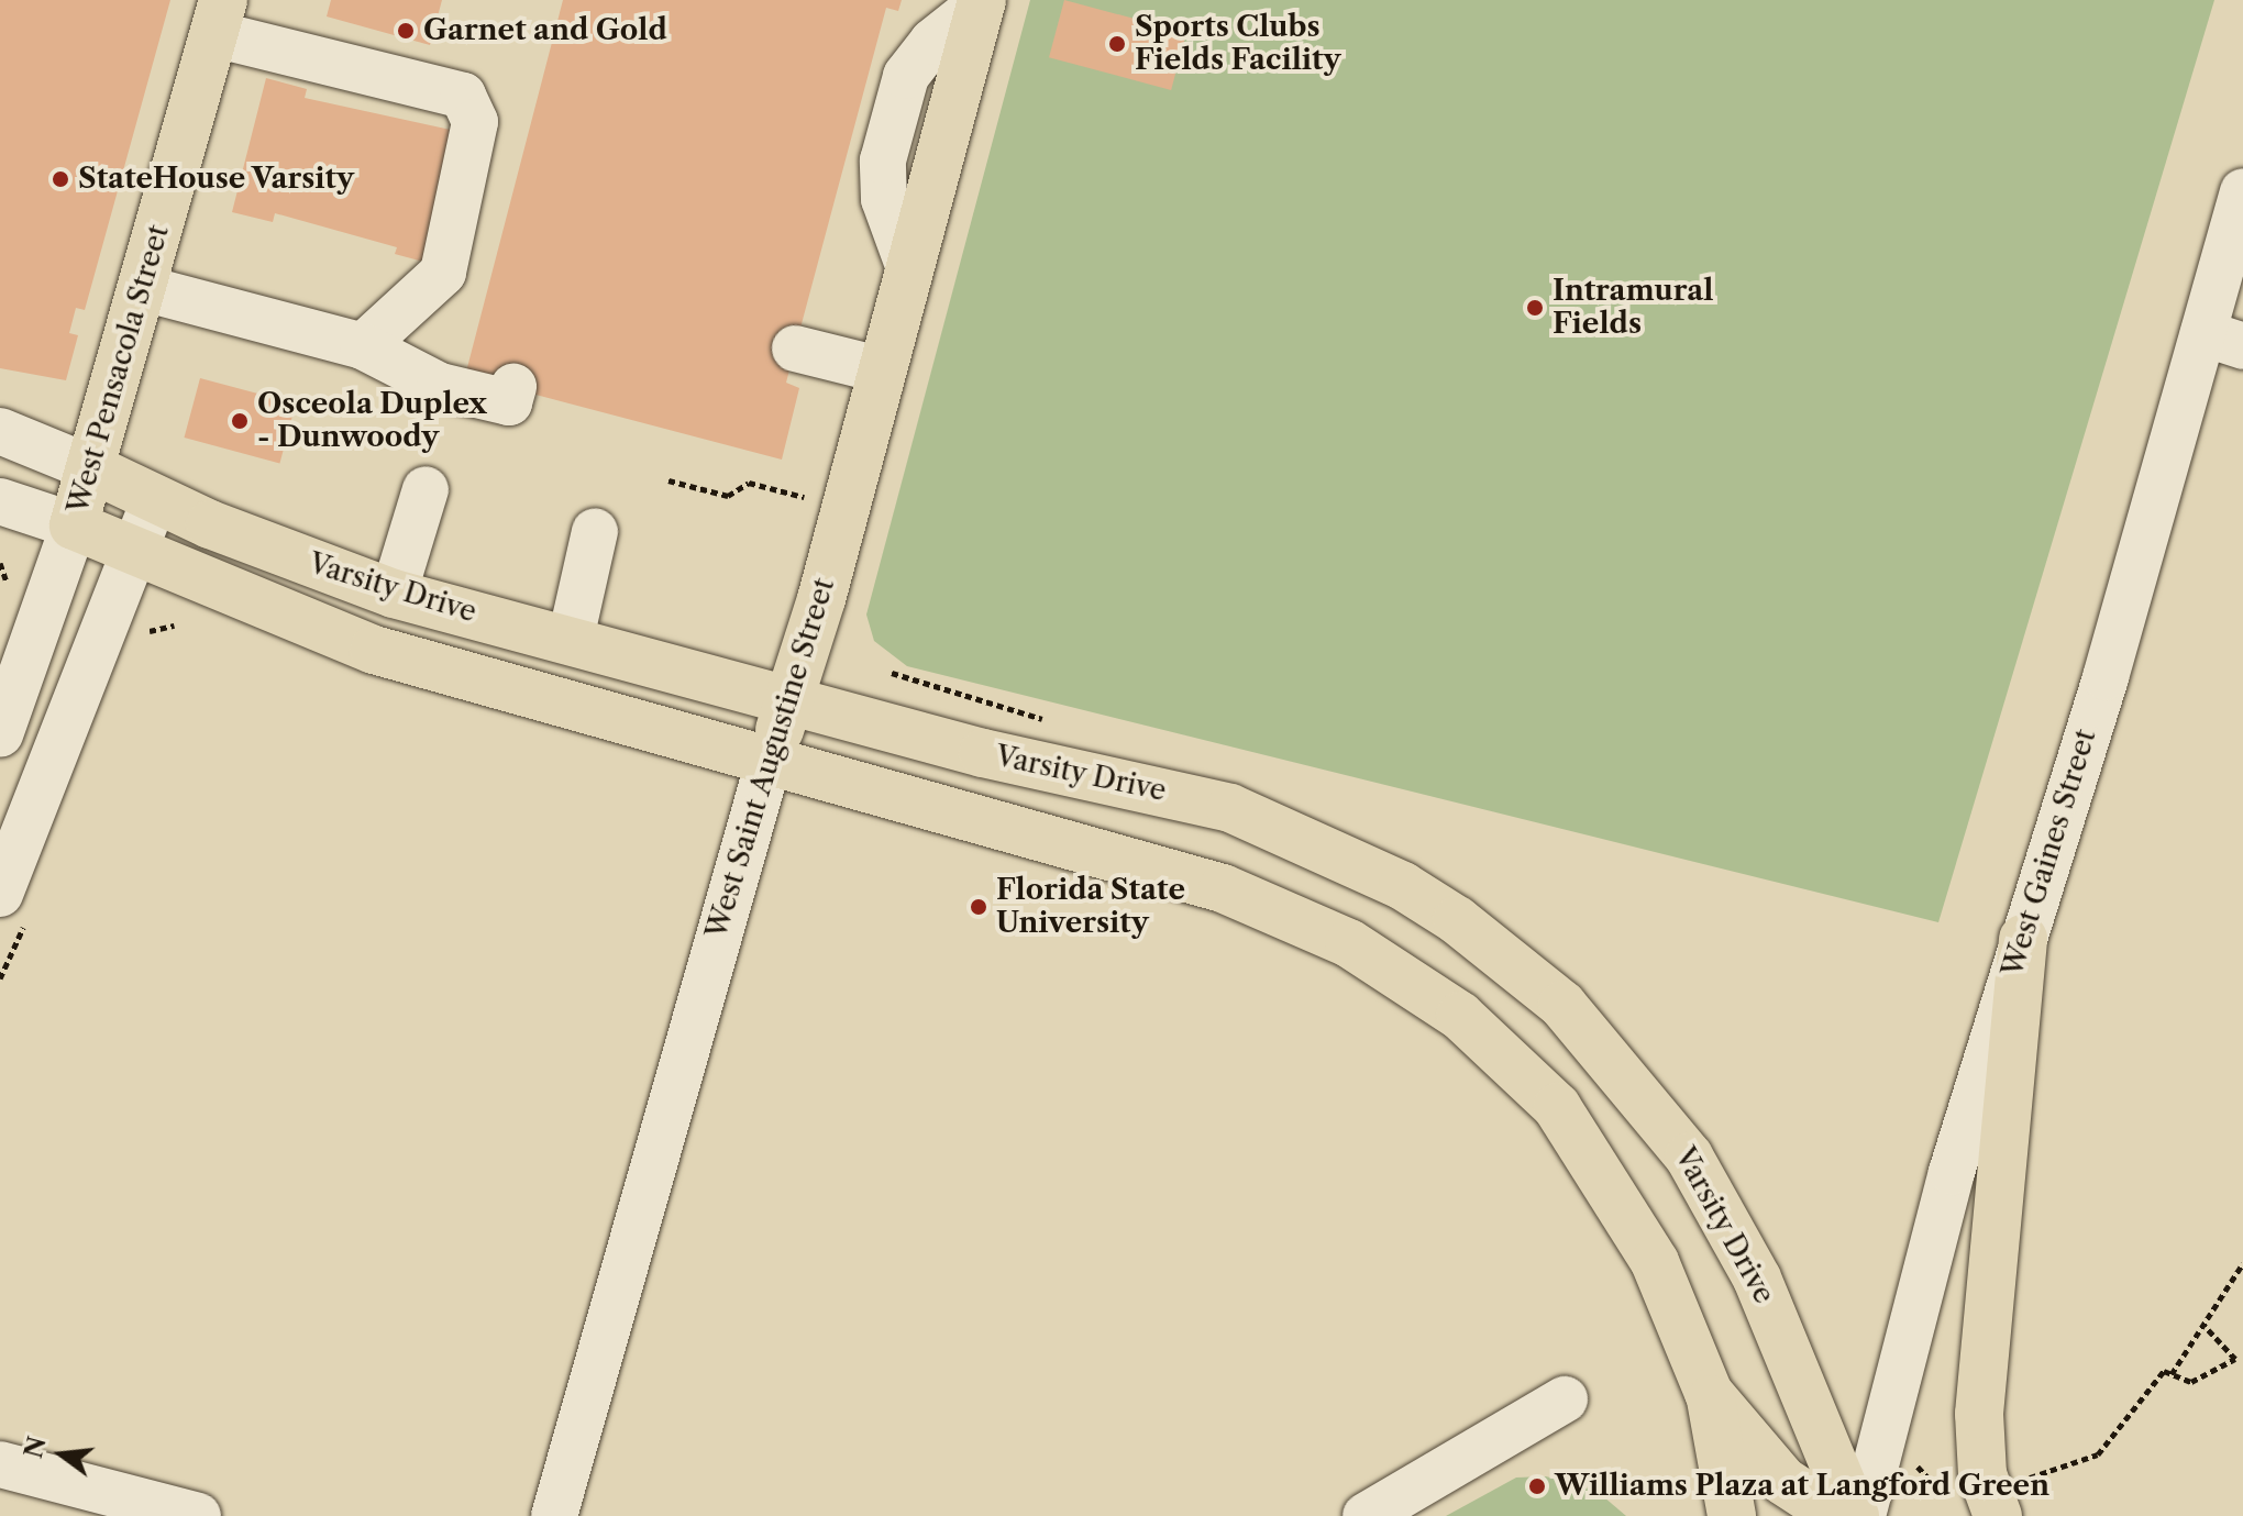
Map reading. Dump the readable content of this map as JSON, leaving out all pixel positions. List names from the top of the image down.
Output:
{
  "streets": {
    "main road": ["West Pensacola Street", "Varsity Drive", "West Saint Augustine Street"],
    "street": ["West Gaines Street"]
  },
  "crossings": [
    ["West Pensacola Street", "Varsity Drive"],
    ["Varsity Drive", "West Saint Augustine Street"]
  ],
  "places": [
    "Garnet and Gold",
    "Sports Clubs Fields Facility",
    "StateHouse Varsity",
    "Intramural Fields",
    "Osceola Duplex - Dunwoody",
    "Florida State University",
    "Williams Plaza at Langford Green"
  ],
  "north": "left"
}
